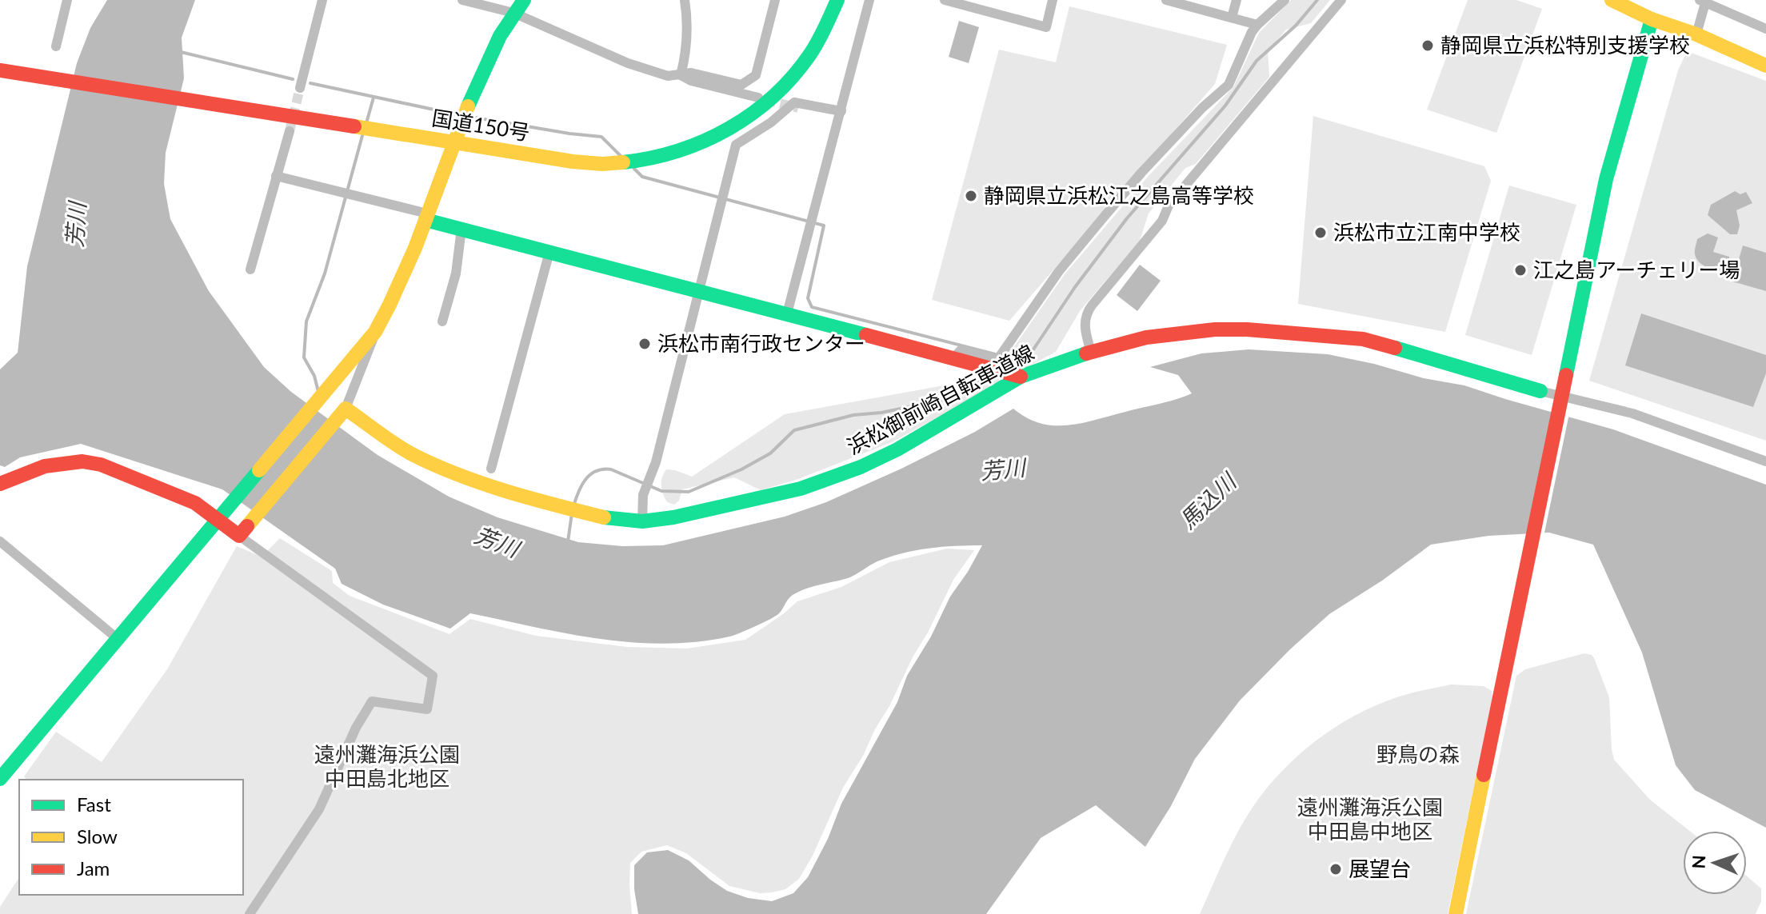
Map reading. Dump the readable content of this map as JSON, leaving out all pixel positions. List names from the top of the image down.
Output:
{
  "streets": {
    "main road": ["国道150号", "浜松御前崎自転車道線"]
  },
  "water": ["芳川", "馬込川"],
  "parks": ["遠州灘海浜公園 中田島北地区", "野鳥の森", "遠州灘海浜公園 中田島中地区"],
  "places": [
    "静岡県立浜松特別支援学校",
    "静岡県立浜松江之島高等学校",
    "浜松市立江南中学校",
    "江之島アーチェリー場",
    "浜松市南行政センター",
    "展望台"
  ],
  "legend": ["Fast", "Slow", "Jam"],
  "north": "left"
}
